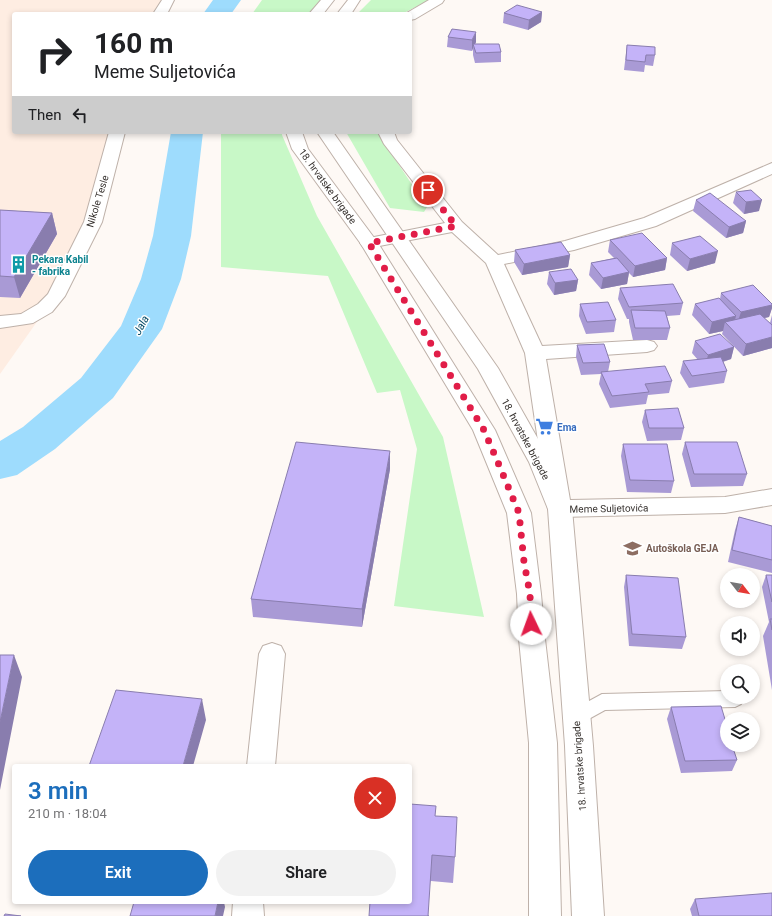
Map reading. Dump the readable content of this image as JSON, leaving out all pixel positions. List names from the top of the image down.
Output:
{
  "streets": {
    "main road": ["18. hrvatske brigade", "Nikole Tesle", "Meme Suljetovića"]
  },
  "crossings": [
    ["18. hrvatske brigade", "Meme Suljetovića"]
  ],
  "water": ["Jala"],
  "places": {
    "building": ["Pekara Kabil - fabrika"],
    "supermarket": ["Ema"],
    "school or university": ["Autoškola GEJA"]
  },
  "north": "bottom right",
  "page": {
    "turn": ["160 m", "Meme Suljetovića"],
    "then": "Then",
    "heading": ["3 min", "210 m · 18:04"],
    "buttons": ["Exit", "Share"]
  }
}
